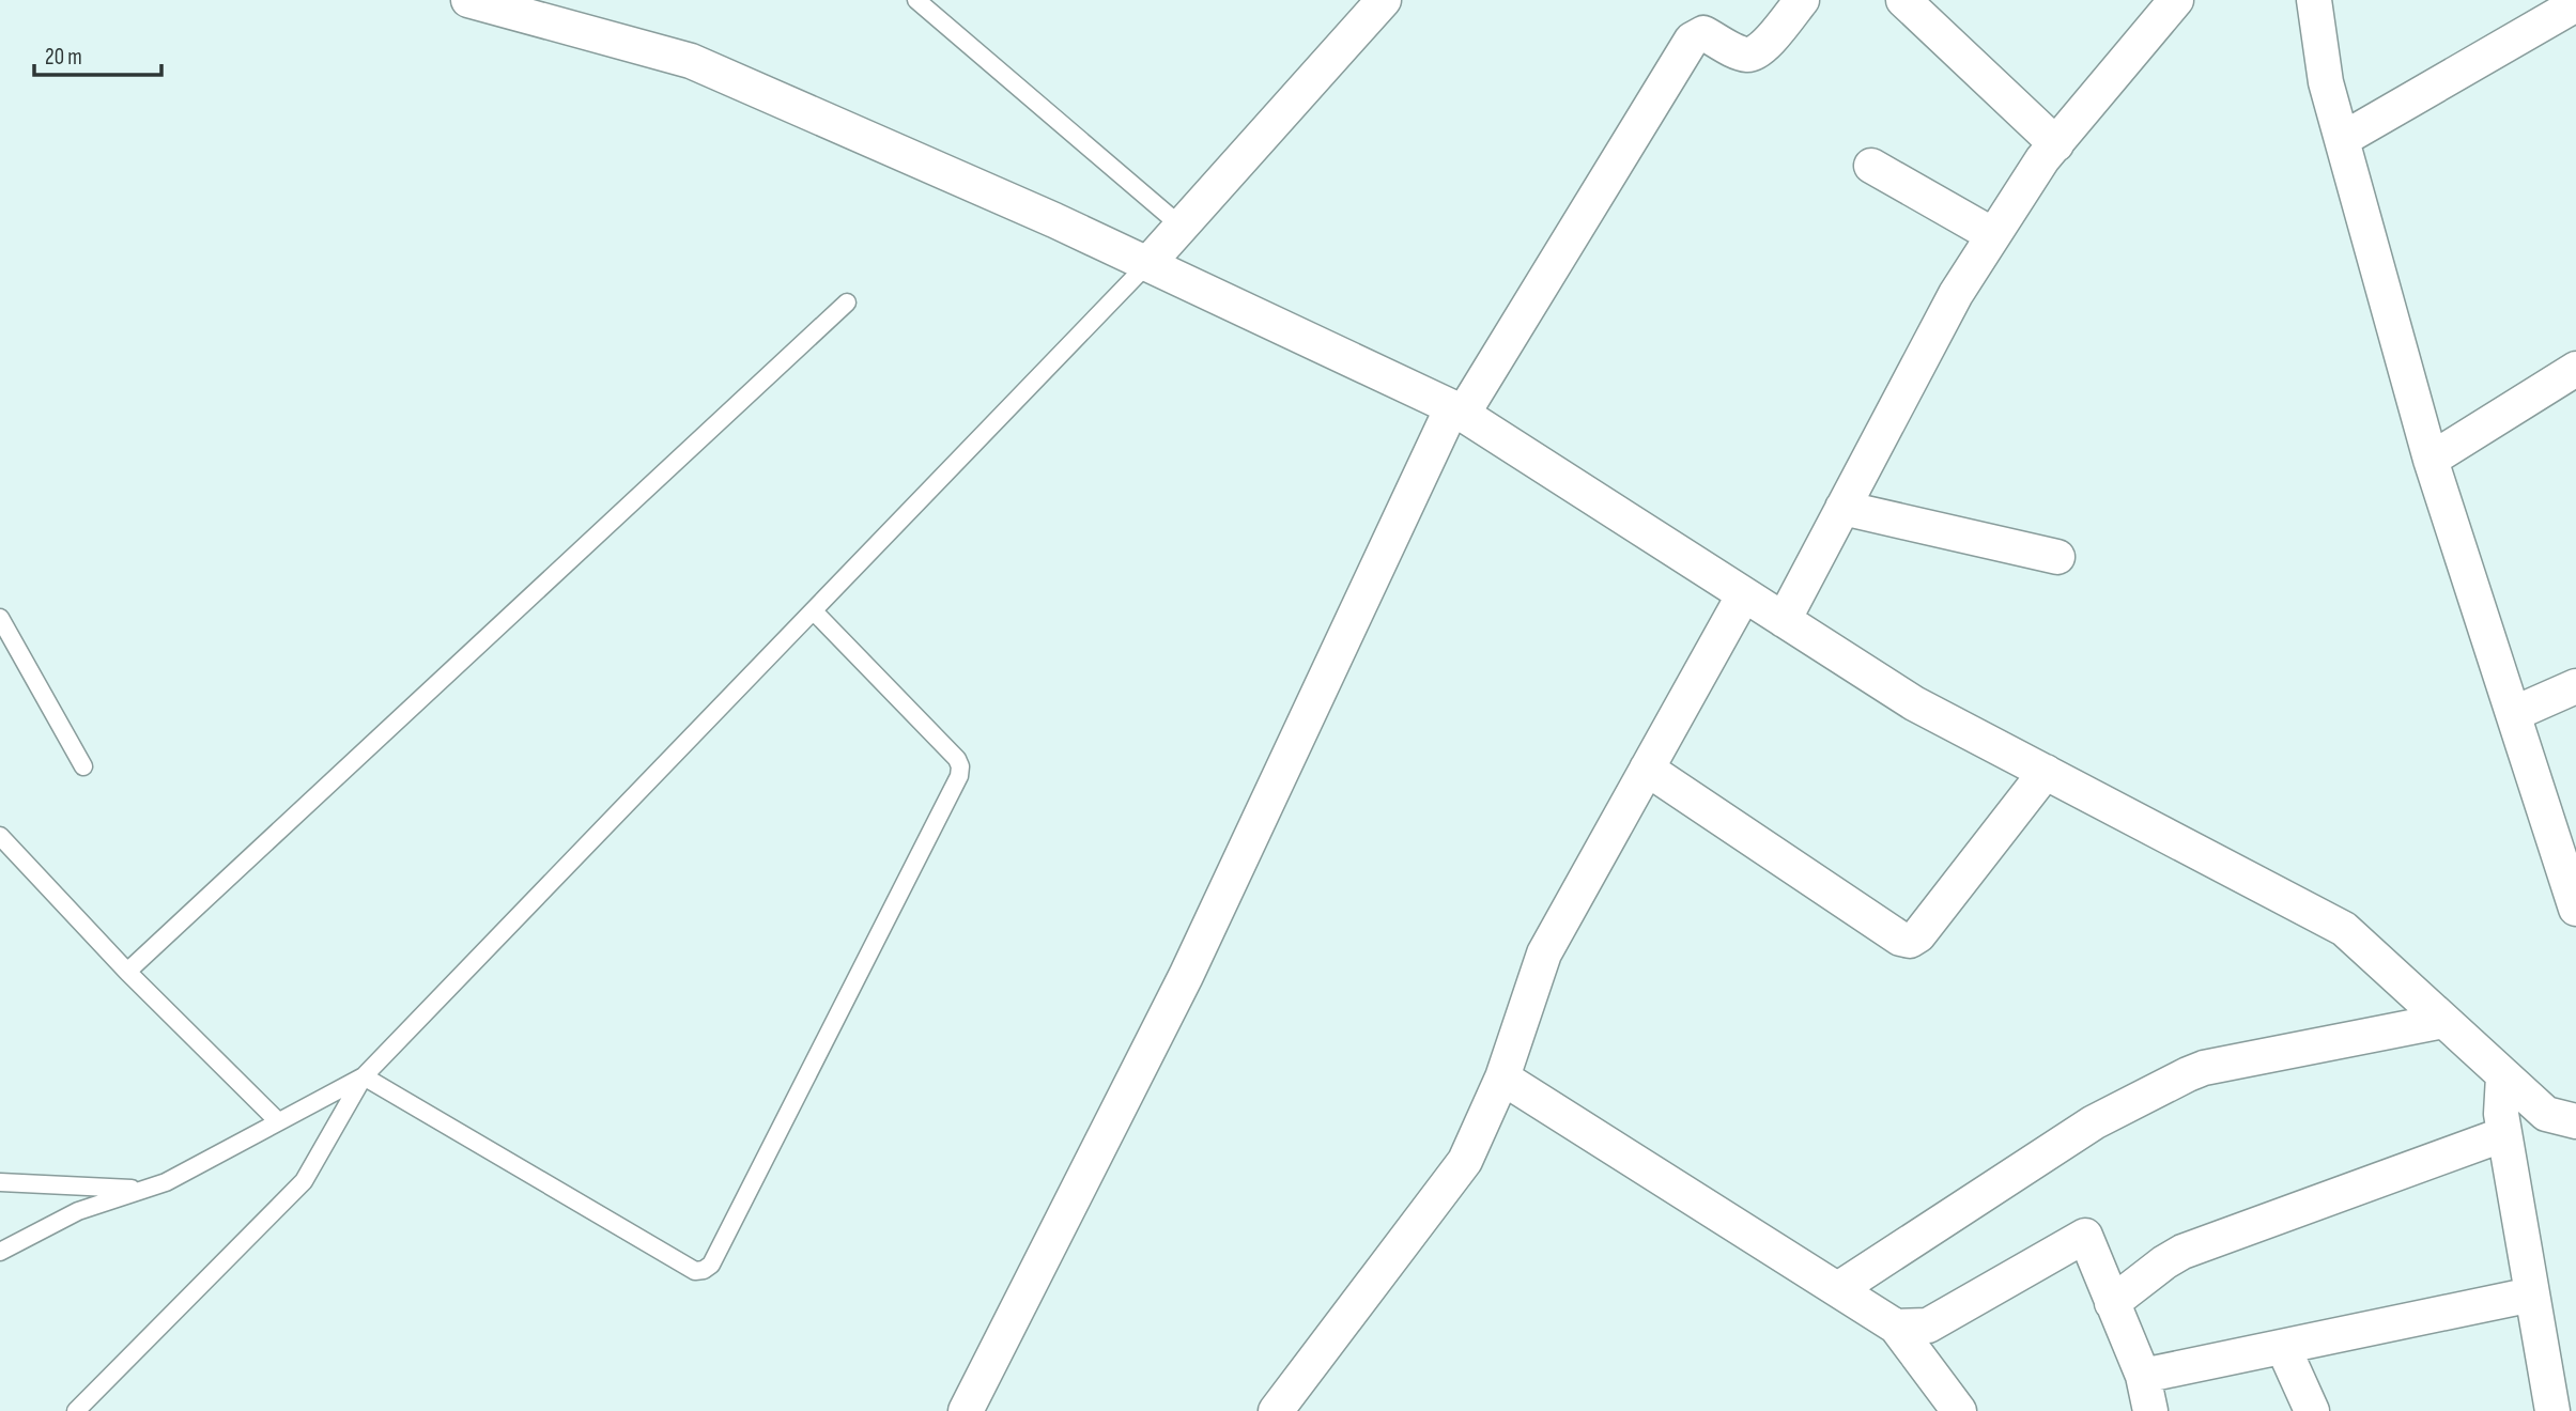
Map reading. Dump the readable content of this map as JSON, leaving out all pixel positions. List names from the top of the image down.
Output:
{
  "scale_bar": "20 m"
}
